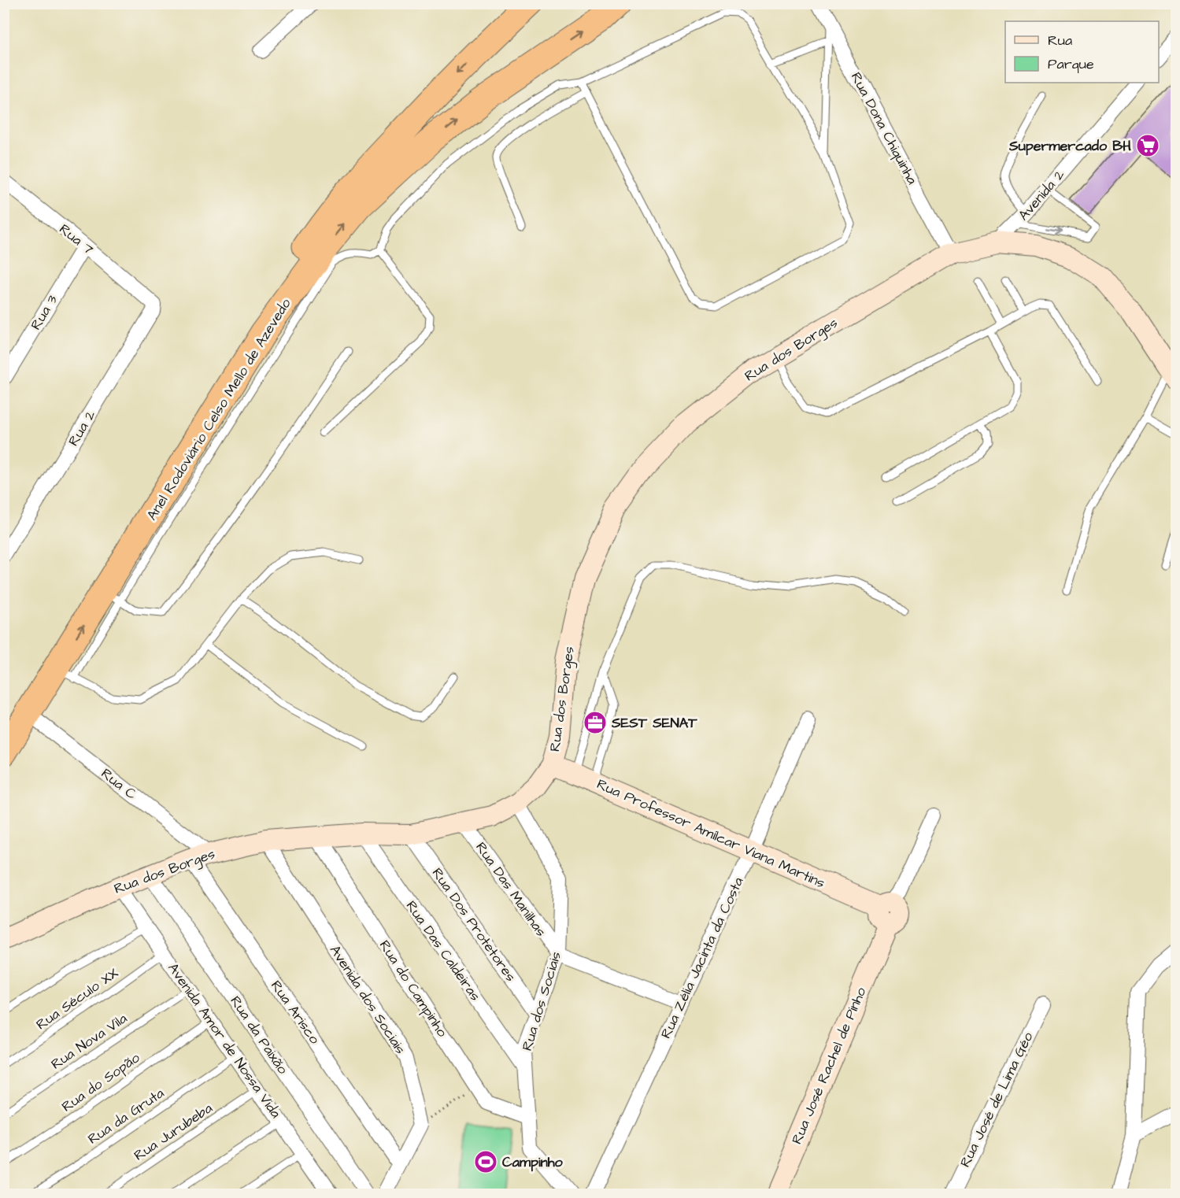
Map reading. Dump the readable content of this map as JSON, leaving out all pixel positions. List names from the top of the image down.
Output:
{
  "streets": {
    "highway": ["Anel Rodoviário Celso Mello de Azevedo"],
    "street": [
      "Rua Dona Chiquinha",
      "Avenida 2",
      "Rua 7",
      "Rua 3",
      "Rua dos Borges",
      "Rua 2",
      "Rua C",
      "Rua Professor Amílcar Viana Martins",
      "Rua Das Manilhas",
      "Rua Dos Protetores",
      "Rua Das Caldeiras",
      "Rua Zélia Jacinta da Costa",
      "Rua do Campinho",
      "Avenida dos Sociais",
      "Rua dos Sociais",
      "Rua Arisco",
      "Rua da Paixão",
      "Avenida Amor de Nossa Vida",
      "Rua José Rachel de Pinho",
      "Rua José de Lima Géo"
    ],
    "lane": [
      "Rua Século XX",
      "Rua Nova Vila",
      "Rua do Sopão",
      "Rua da Gruta",
      "Rua Jurubeba"
    ]
  },
  "crossings": [
    ["Rua Dona Chiquinha", "Rua dos Borges"],
    ["Avenida 2", "Rua dos Borges"],
    ["Rua 7", "Rua 3"],
    ["Rua 7", "Rua 2"],
    ["Rua dos Borges", "Rua C"],
    ["Rua dos Borges", "Rua Professor Amílcar Viana Martins"],
    ["Rua dos Borges", "Rua Das Manilhas"],
    ["Rua dos Borges", "Rua Dos Protetores"],
    ["Rua dos Borges", "Rua Das Caldeiras"],
    ["Rua dos Borges", "Rua do Campinho"],
    ["Rua dos Borges", "Avenida dos Sociais"],
    ["Rua dos Borges", "Rua dos Sociais"],
    ["Rua dos Borges", "Rua Arisco"],
    ["Rua dos Borges", "Rua da Paixão"],
    ["Rua dos Borges", "Avenida Amor de Nossa Vida"],
    ["Anel Rodoviário Celso Mello de Azevedo", "Rua C"],
    ["Rua Professor Amílcar Viana Martins", "Rua Zélia Jacinta da Costa"],
    ["Rua Professor Amílcar Viana Martins", "Rua José Rachel de Pinho"],
    ["Rua Das Manilhas", "Rua dos Sociais"],
    ["Rua Dos Protetores", "Rua dos Sociais"],
    ["Rua Das Caldeiras", "Rua dos Sociais"],
    ["Rua do Campinho", "Rua dos Sociais"],
    ["Rua Século XX", "Avenida Amor de Nossa Vida"],
    ["Avenida Amor de Nossa Vida", "Rua Nova Vila"],
    ["Avenida Amor de Nossa Vida", "Rua do Sopão"],
    ["Avenida Amor de Nossa Vida", "Rua da Gruta"],
    ["Avenida Amor de Nossa Vida", "Rua Jurubeba"]
  ],
  "places": {
    "supermarket": ["Supermercado BH"],
    "office": ["SEST SENAT"],
    "sports": ["Campinho"]
  },
  "legend": ["Rua", "Parque"]
}
